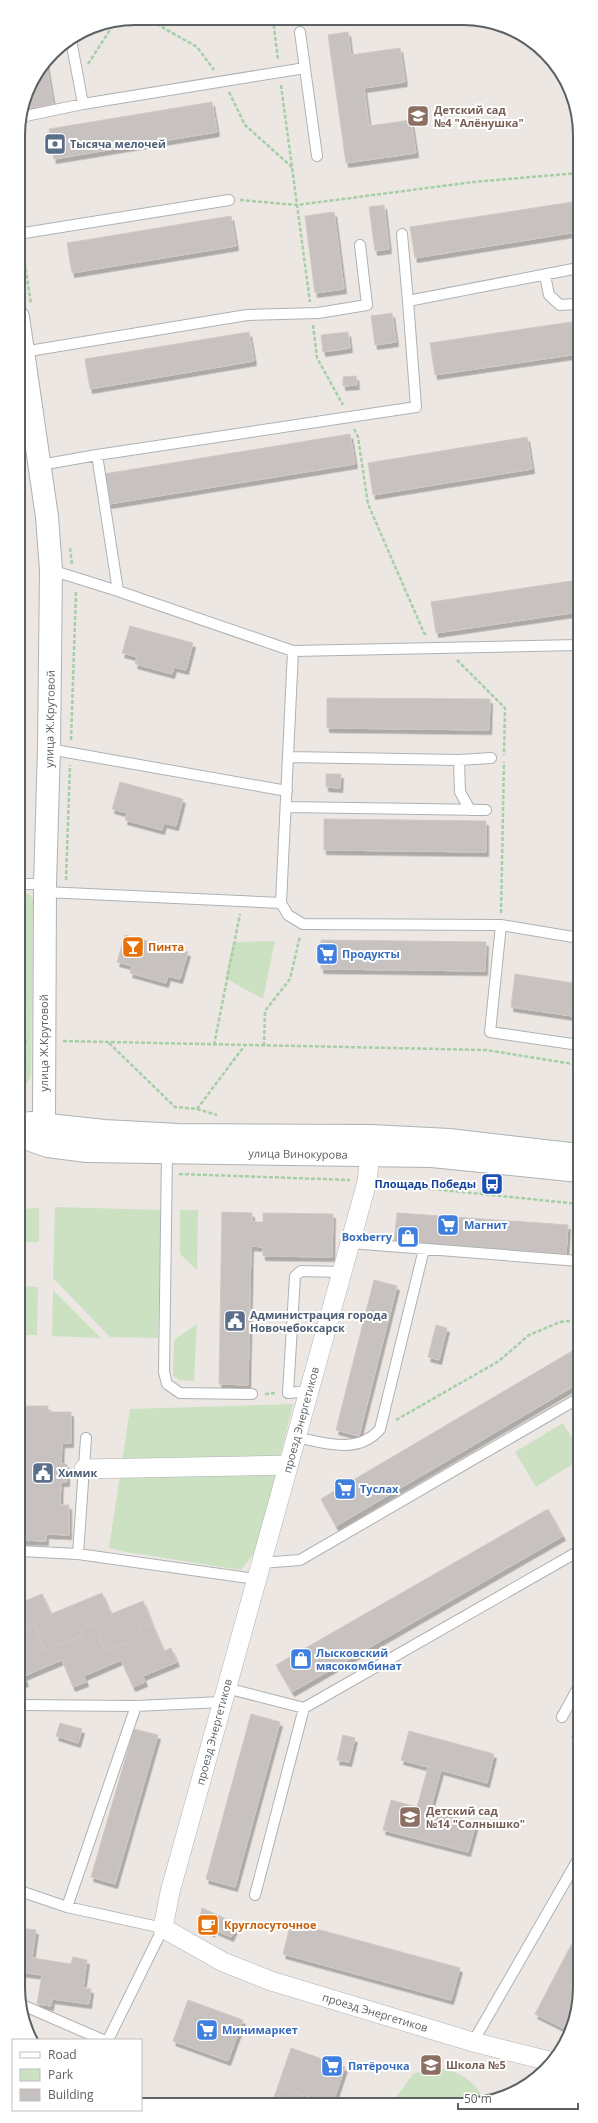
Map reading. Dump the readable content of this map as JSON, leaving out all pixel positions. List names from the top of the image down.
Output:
{
  "streets": {
    "main road": ["улица Ж.Крутовой", "улица Винокурова"],
    "street": ["проезд Энергетиков"]
  },
  "crossings": [
    ["улица Ж.Крутовой", "улица Винокурова"],
    ["улица Винокурова", "проезд Энергетиков"]
  ],
  "places": {
    "school or university": ["Детский сад №4 \"Алёнушка\"", "Детский сад №14 \"Солнышко\"", "Школа №5"],
    "bank": ["Тысяча мелочей"],
    "bar": ["Пинта"],
    "supermarket": [
      "Продукты",
      "Магнит",
      "Туслах",
      "Минимаркет",
      "Пятёрочка"
    ],
    "bus stop": ["Площадь Победы"],
    "shop": ["Boxberry", "Лысковский мясокомбинат"],
    "public building": ["Администрация города Новочебоксарск", "Химик"],
    "cafe": ["Круглосуточное"]
  },
  "legend": ["Road", "Park", "Building"],
  "scale_bar": "50 m"
}
